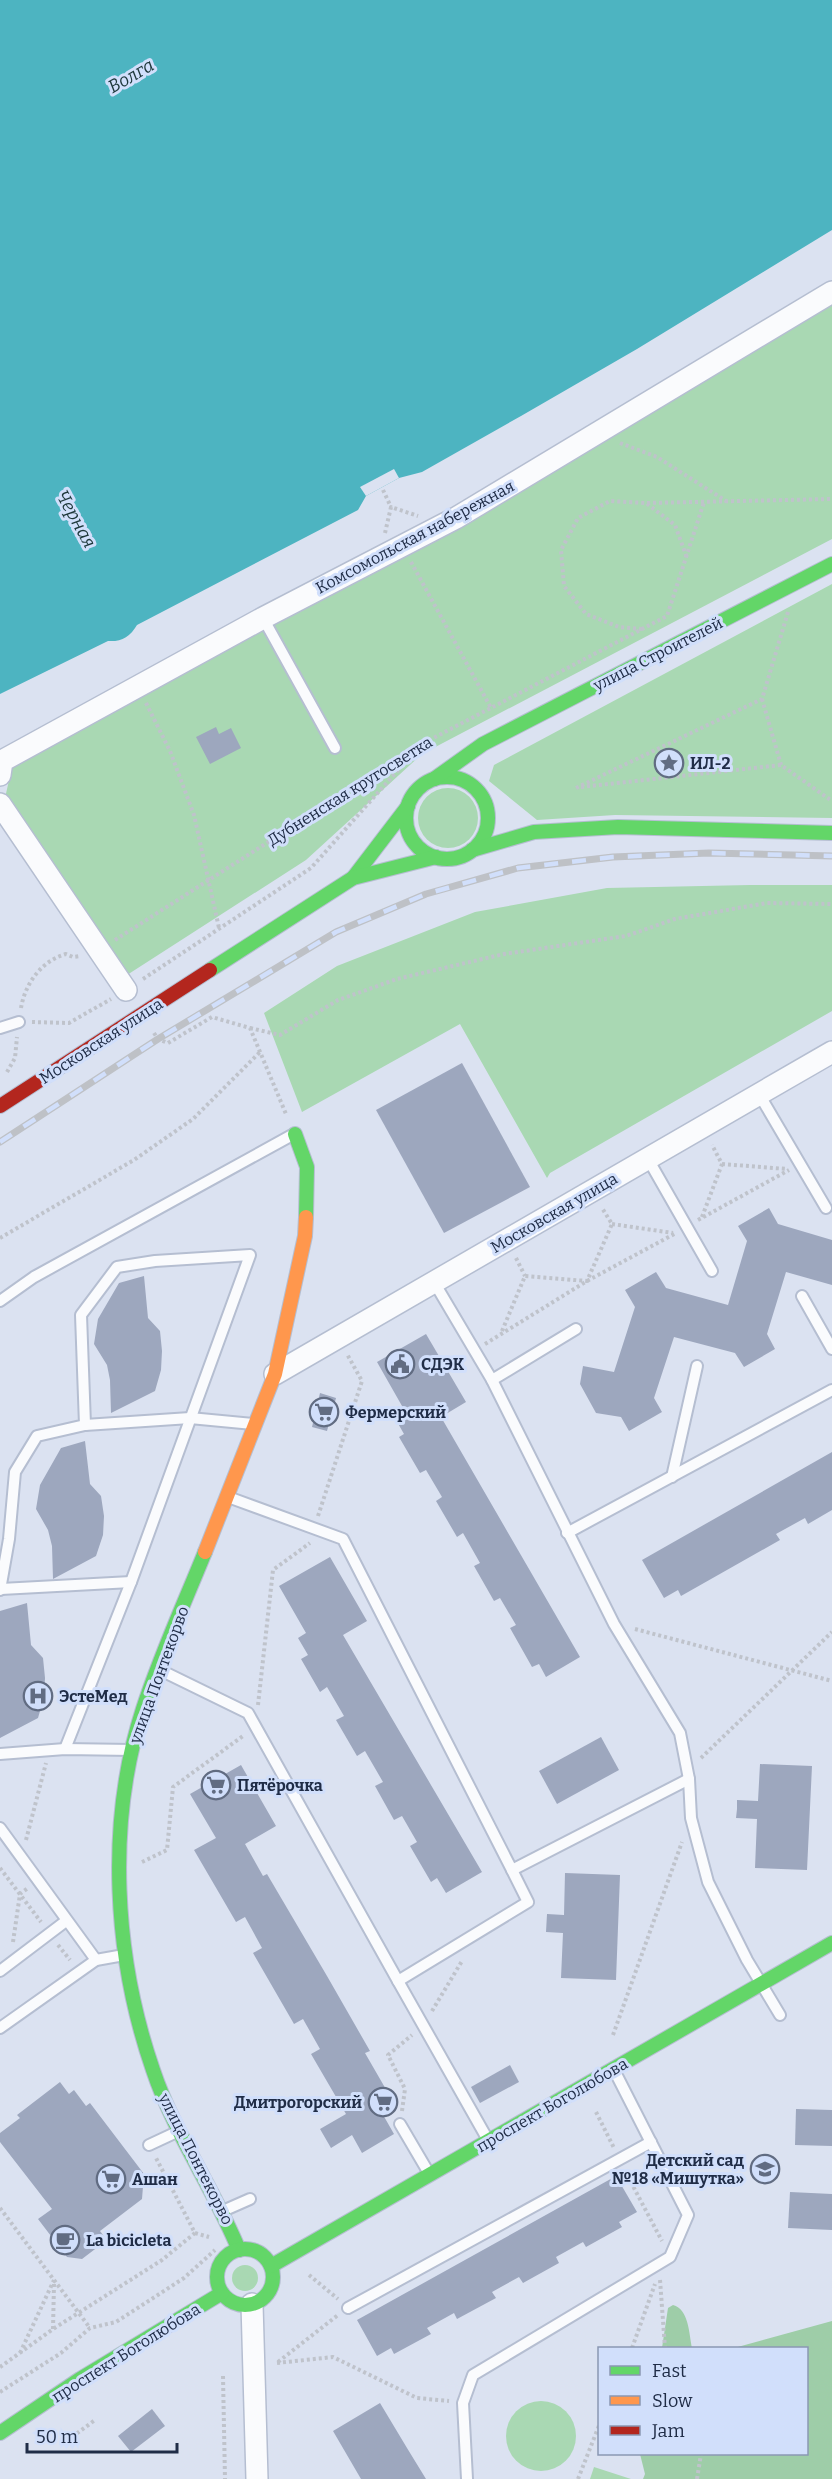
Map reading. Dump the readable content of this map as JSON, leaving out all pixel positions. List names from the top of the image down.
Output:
{
  "streets": {
    "main road": [
      "улица Строителей",
      "Московская улица",
      "улица Понтекорво",
      "проспект Боголюбова"
    ],
    "street": ["Комсомольская набережная"],
    "path": ["Дубненская кругосветка"]
  },
  "crossings": [
    ["Московская улица", "улица Понтекорво"],
    ["улица Понтекорво", "проспект Боголюбова"]
  ],
  "water": ["Волга", "Черная"],
  "places": {
    "place": ["ИЛ-2"],
    "public building": ["СДЭК"],
    "supermarket": [
      "Фермерский",
      "Пятёрочка",
      "Дмитрогорский",
      "Ашан"
    ],
    "hospital": ["ЭстеМед"],
    "school or university": ["Детский сад №18 «Мишутка»"],
    "cafe": ["La bicicleta"]
  },
  "legend": ["Fast", "Slow", "Jam"],
  "scale_bar": "50 m"
}
